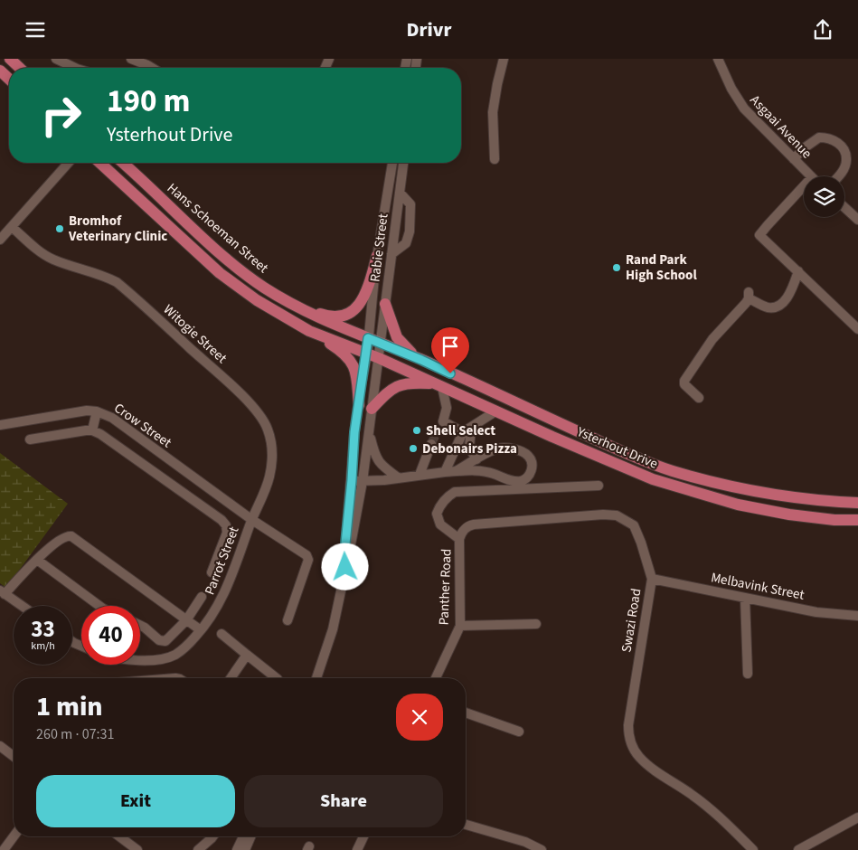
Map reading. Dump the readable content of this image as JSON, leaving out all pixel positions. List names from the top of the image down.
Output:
{
  "streets": {
    "main road": ["Hans Schoeman Street", "Ysterhout Drive"],
    "street": [
      "Asgaai Avenue",
      "Rabie Street",
      "Witogie Street",
      "Crow Street",
      "Parrot Street",
      "Melbavink Street",
      "Panther Road",
      "Swazi Road"
    ]
  },
  "crossings": [
    ["Hans Schoeman Street", "Rabie Street"],
    ["Hans Schoeman Street", "Ysterhout Drive"],
    ["Rabie Street", "Ysterhout Drive"],
    ["Witogie Street", "Crow Street"],
    ["Witogie Street", "Parrot Street"],
    ["Crow Street", "Parrot Street"],
    ["Melbavink Street", "Swazi Road"],
    ["Panther Road", "Swazi Road"]
  ],
  "places": [
    "Bromhof Veterinary Clinic",
    "Rand Park High School",
    "Shell Select",
    "Debonairs Pizza"
  ],
  "page": {
    "header": "Drivr",
    "turn": ["190 m", "Ysterhout Drive"],
    "speed": "33 km/h",
    "limit": "40",
    "heading": ["1 min", "260 m · 07:31"],
    "buttons": ["Exit", "Share"]
  }
}
